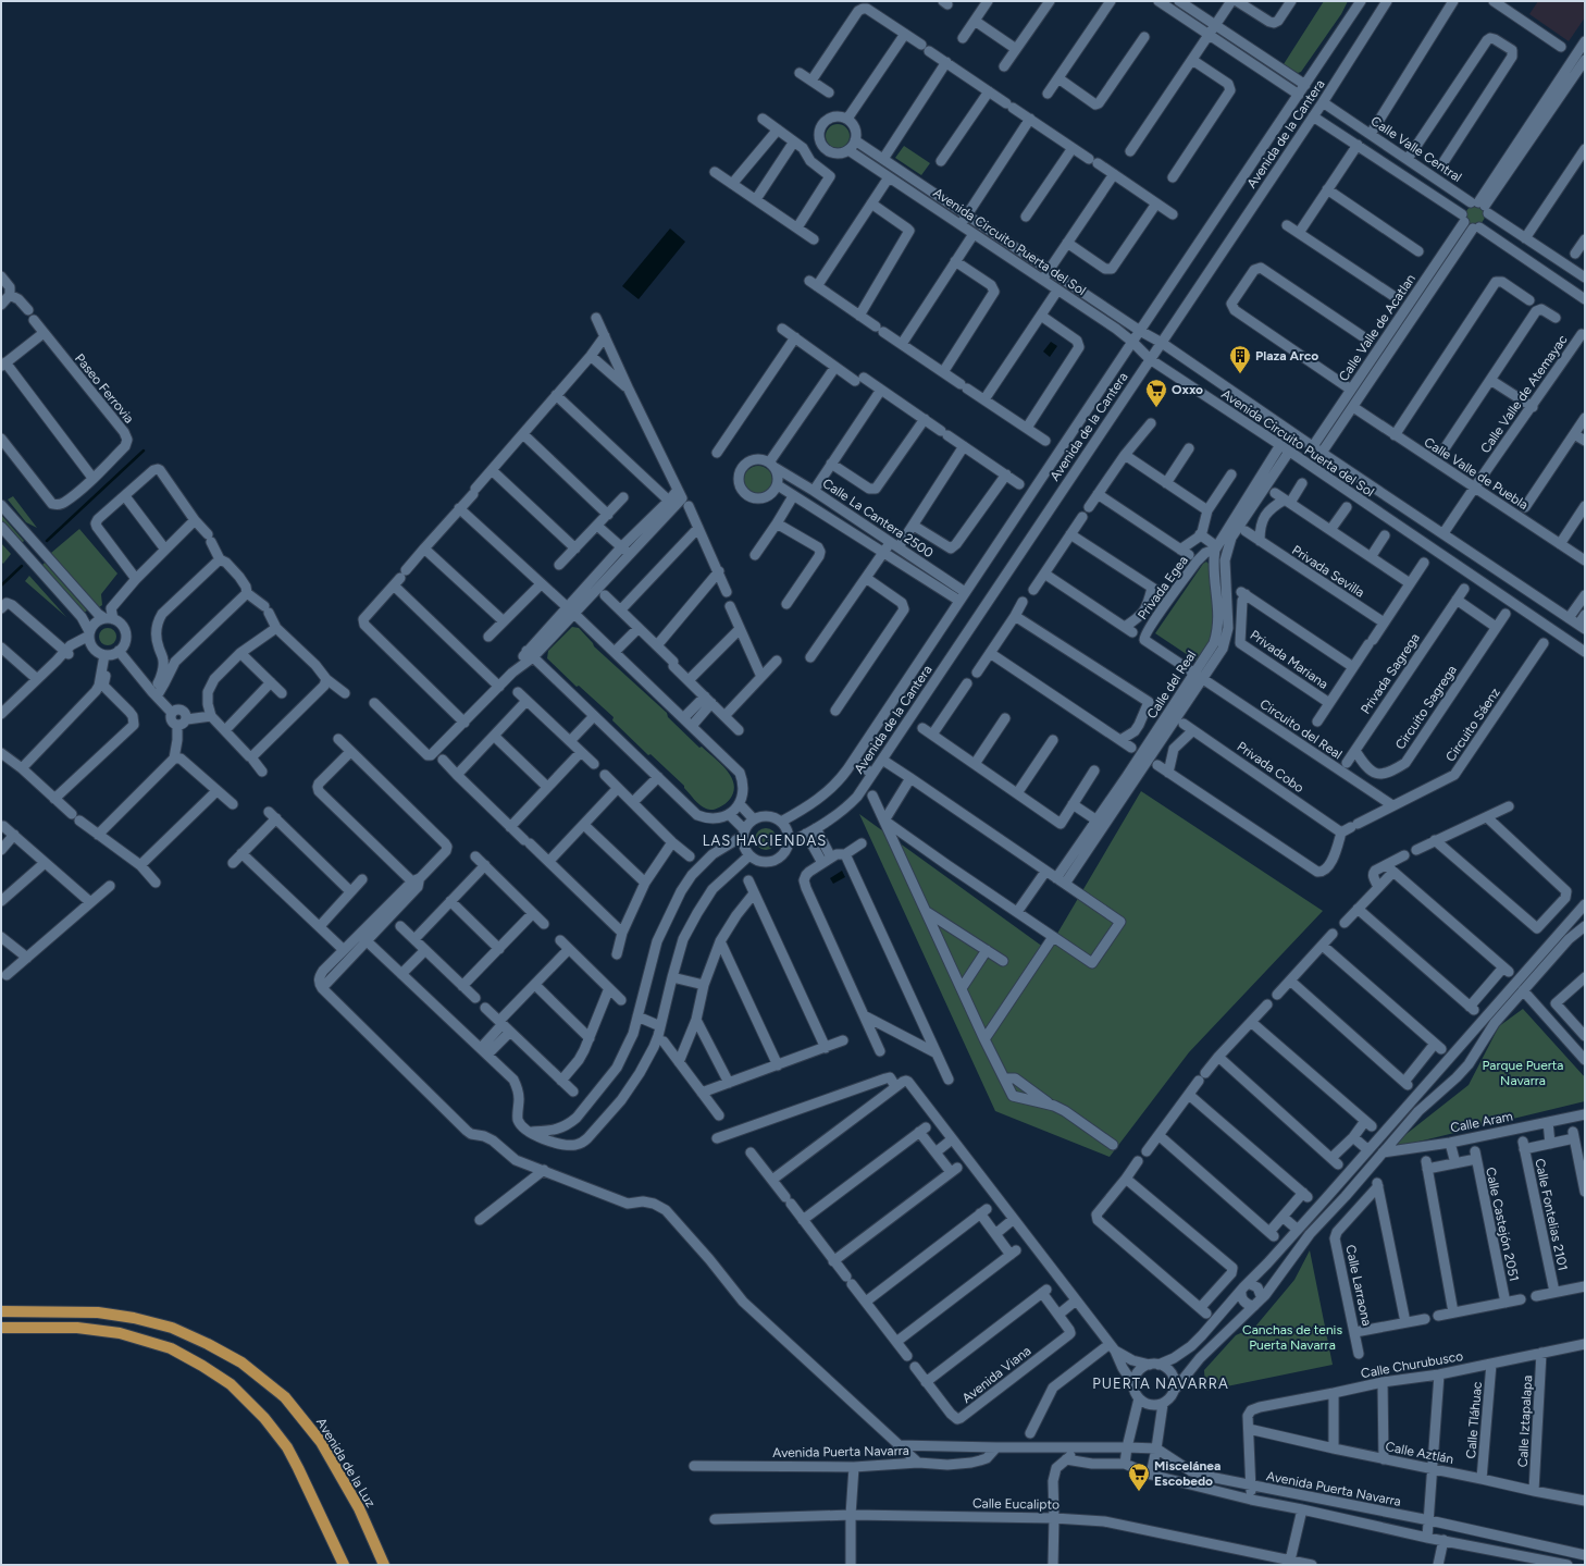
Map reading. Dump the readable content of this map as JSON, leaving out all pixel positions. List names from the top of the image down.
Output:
{
  "streets": {
    "main road": ["Avenida de la Luz"],
    "street": [
      "Avenida de la Cantera",
      "Calle Valle Central",
      "Avenida Circuito Puerta del Sol",
      "Calle Valle de Acatlan",
      "Paseo Ferrovia",
      "Calle Valle de Atemayac",
      "Calle Valle de Puebla",
      "Calle La Cantera 2500",
      "Privada Sevilla",
      "Privada Egea",
      "Privada Mariana",
      "Privada Sagrega",
      "Calle del Real",
      "Circuito Sagrega",
      "Circuito Sáenz",
      "Circuito del Real",
      "Privada Cobo",
      "Calle Aram",
      "Calle Fontelias 2101",
      "Calle Castejón 2051",
      "Calle Larraona",
      "Calle Churubusco",
      "Avenida Viana",
      "Calle Tláhuac",
      "Calle Iztapalapa",
      "Avenida Puerta Navarra",
      "Calle Aztlán",
      "Calle Eucalipto"
    ]
  },
  "crossings": [
    ["Avenida de la Cantera", "Calle Valle Central"],
    ["Avenida de la Cantera", "Avenida Circuito Puerta del Sol"],
    ["Avenida de la Cantera", "Calle La Cantera 2500"],
    ["Avenida Circuito Puerta del Sol", "Calle Valle de Acatlan"],
    ["Avenida Circuito Puerta del Sol", "Calle Valle de Atemayac"],
    ["Avenida Circuito Puerta del Sol", "Calle del Real"],
    ["Calle Valle de Acatlan", "Calle Valle de Puebla"],
    ["Calle Valle de Atemayac", "Calle Valle de Puebla"],
    ["Privada Sevilla", "Privada Mariana"],
    ["Privada Egea", "Calle del Real"],
    ["Privada Egea", "Circuito del Real"],
    ["Calle del Real", "Circuito del Real"],
    ["Circuito Sáenz", "Circuito del Real"],
    ["Circuito Sáenz", "Privada Cobo"],
    ["Calle Churubusco", "Calle Tláhuac"],
    ["Calle Churubusco", "Calle Iztapalapa"],
    ["Calle Churubusco", "Calle Aztlán"],
    ["Calle Tláhuac", "Calle Aztlán"],
    ["Calle Iztapalapa", "Calle Aztlán"]
  ],
  "districts": ["LAS HACIENDAS", "PUERTA NAVARRA"],
  "parks": ["Parque Puerta Navarra", "Canchas de tenis Puerta Navarra"],
  "places": {
    "building": ["Plaza Arco"],
    "supermarket": ["Oxxo", "Miscelánea Escobedo"]
  }
}
